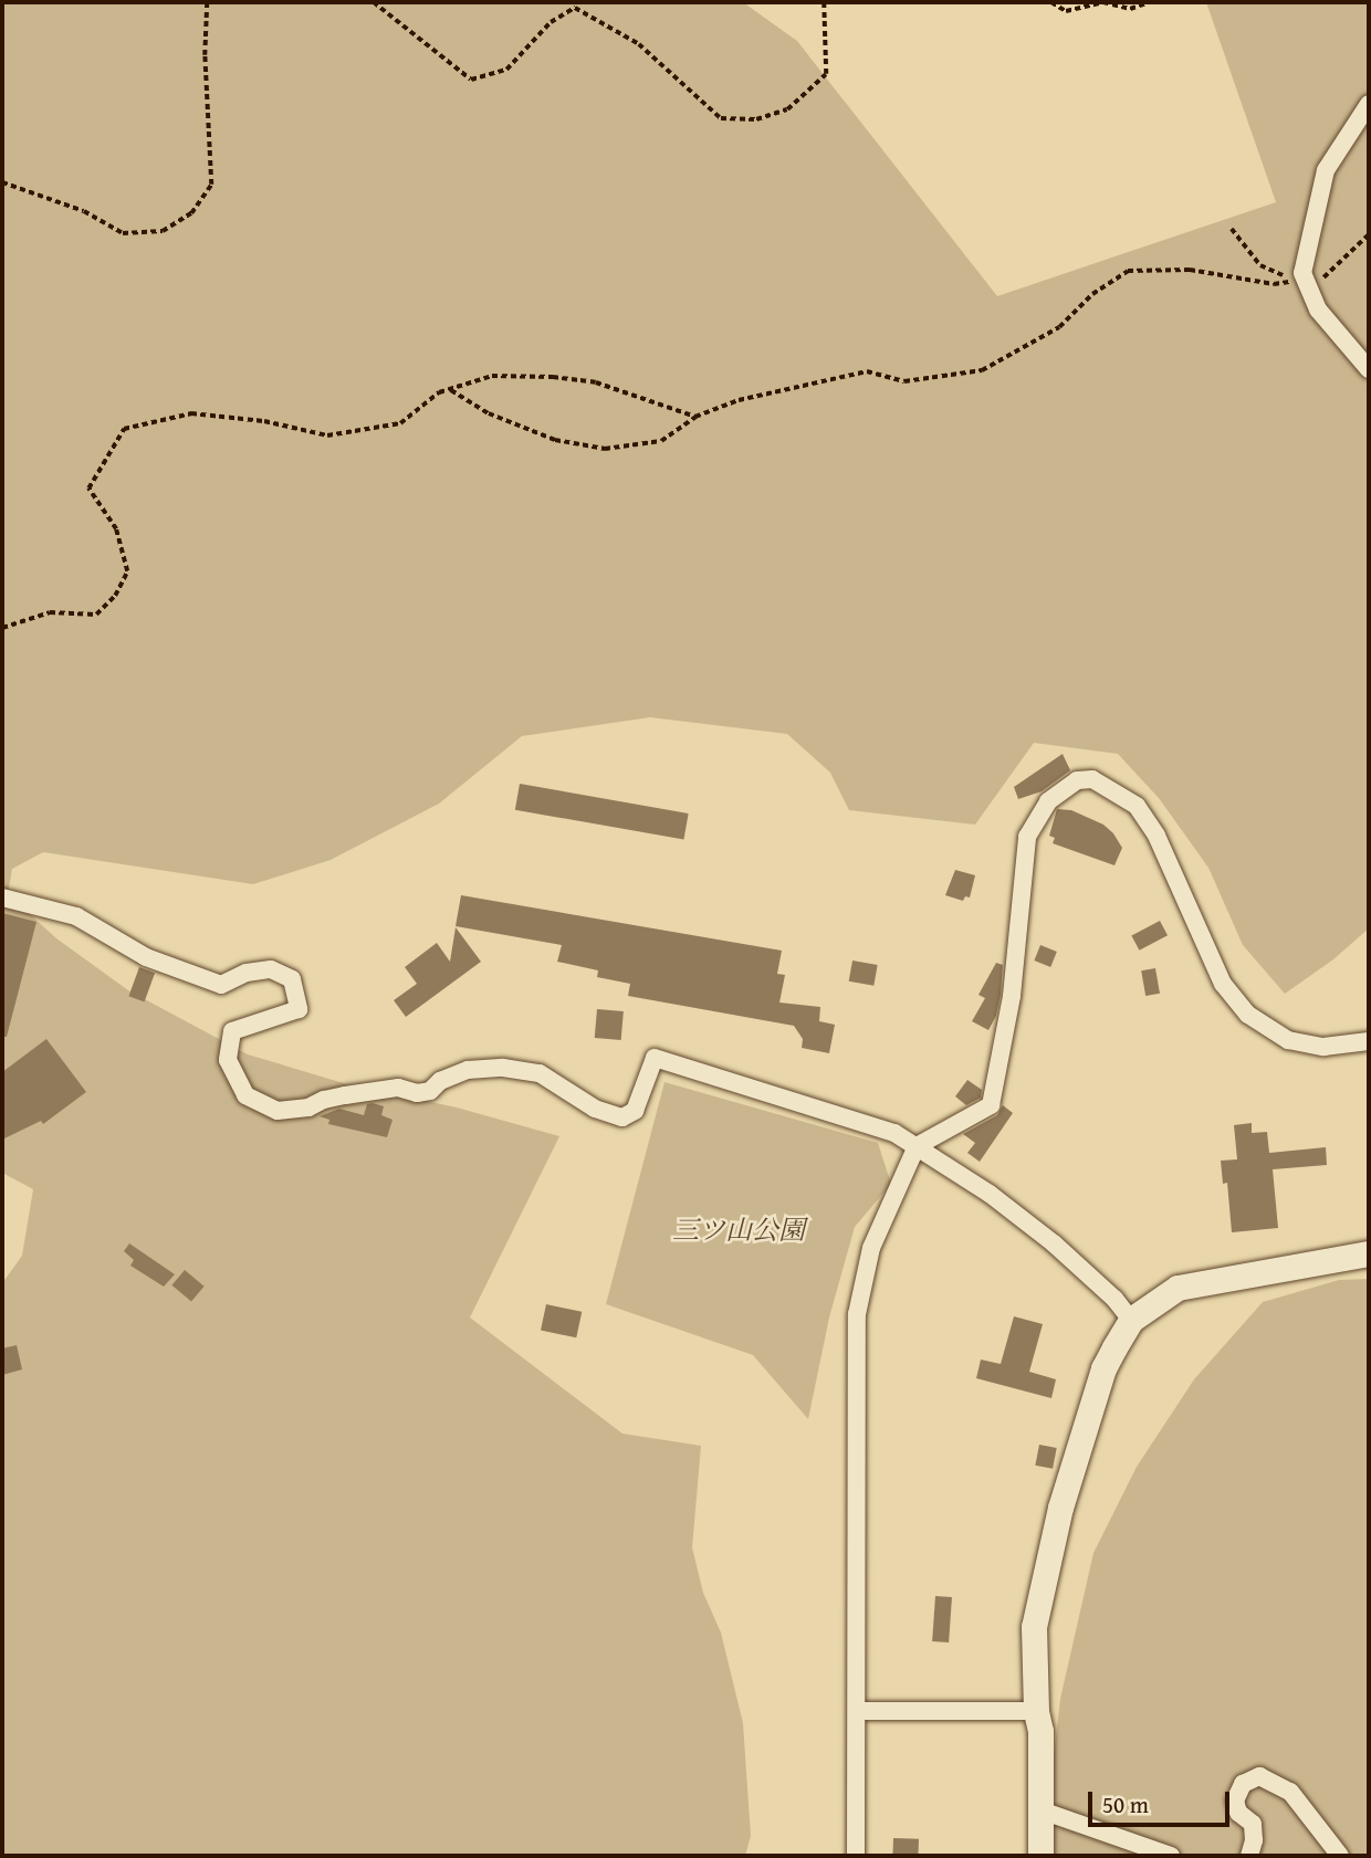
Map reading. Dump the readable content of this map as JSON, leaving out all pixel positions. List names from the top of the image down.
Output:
{
  "parks": ["三ツ山公園"],
  "scale_bar": "50 m"
}
